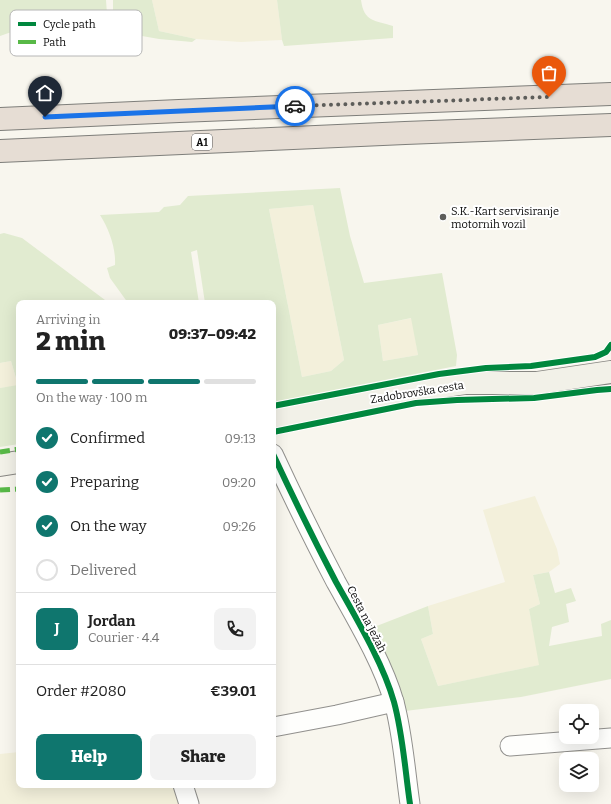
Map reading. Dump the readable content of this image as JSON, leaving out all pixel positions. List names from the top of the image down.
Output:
{
  "streets": {
    "highway": ["A1"],
    "main road": ["Zadobrovška cesta"],
    "street": ["Cesta na Ježah"]
  },
  "places": ["S.K.-Kart servisiranje motornih vozil"],
  "legend": ["Cycle path", "Path"],
  "page": {
    "heading": ["2 min", "Arriving in", "09:37–09:42"],
    "panel": [
      "Jordan",
      "Courier · 4.4",
      "Order #2080",
      "€39.01"
    ],
    "bar": "On the way · 100 m",
    "list": [
      ["Confirmed", "09:13"],
      ["Preparing", "09:20"],
      ["On the way", "09:26"],
      "Delivered"
    ],
    "round": "J",
    "buttons": ["Help", "Share"]
  }
}
